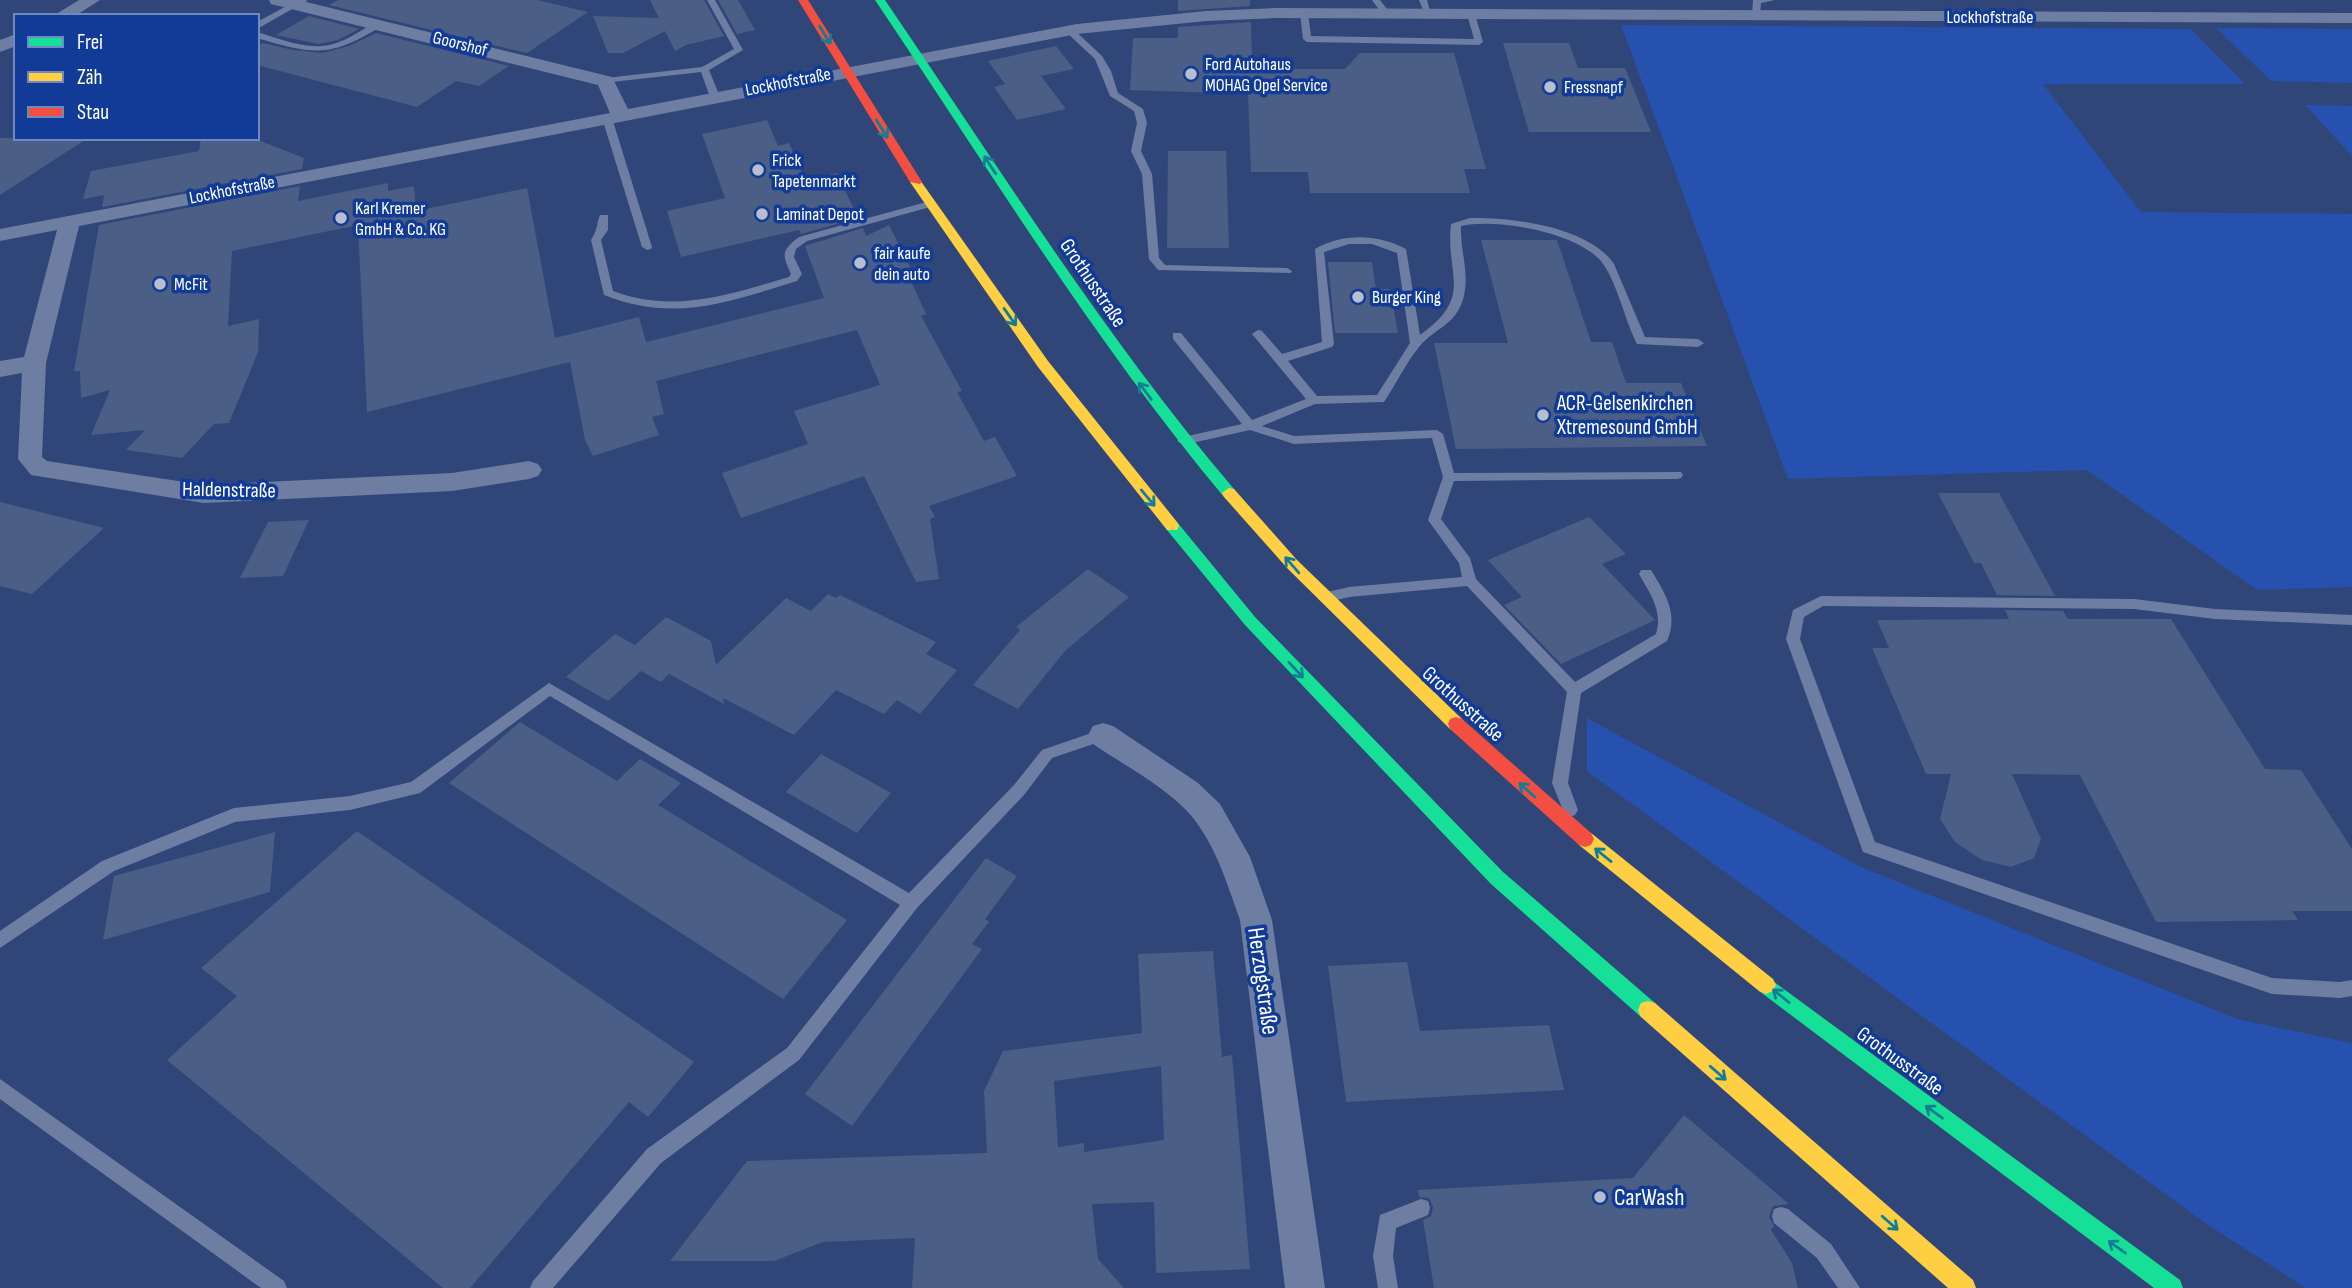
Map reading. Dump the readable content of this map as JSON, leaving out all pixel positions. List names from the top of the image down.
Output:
{
  "streets": {
    "main road": ["Grothusstraße"],
    "street": [
      "Lockhofstraße",
      "Goorshof",
      "Haldenstraße",
      "Herzogstraße"
    ]
  },
  "crossings": [
    ["Lockhofstraße", "Grothusstraße"],
    ["Lockhofstraße", "Haldenstraße"]
  ],
  "places": [
    "Ford Autohaus MOHAG Opel Service",
    "Fressnapf",
    "Frick Tapetenmarkt",
    "Laminat Depot",
    "Karl Kremer GmbH & Co. KG",
    "fair kaufe dein auto",
    "McFit",
    "Burger King",
    "ACR-Gelsenkirchen Xtremesound GmbH",
    "CarWash"
  ],
  "legend": ["Frei", "Zäh", "Stau"]
}
